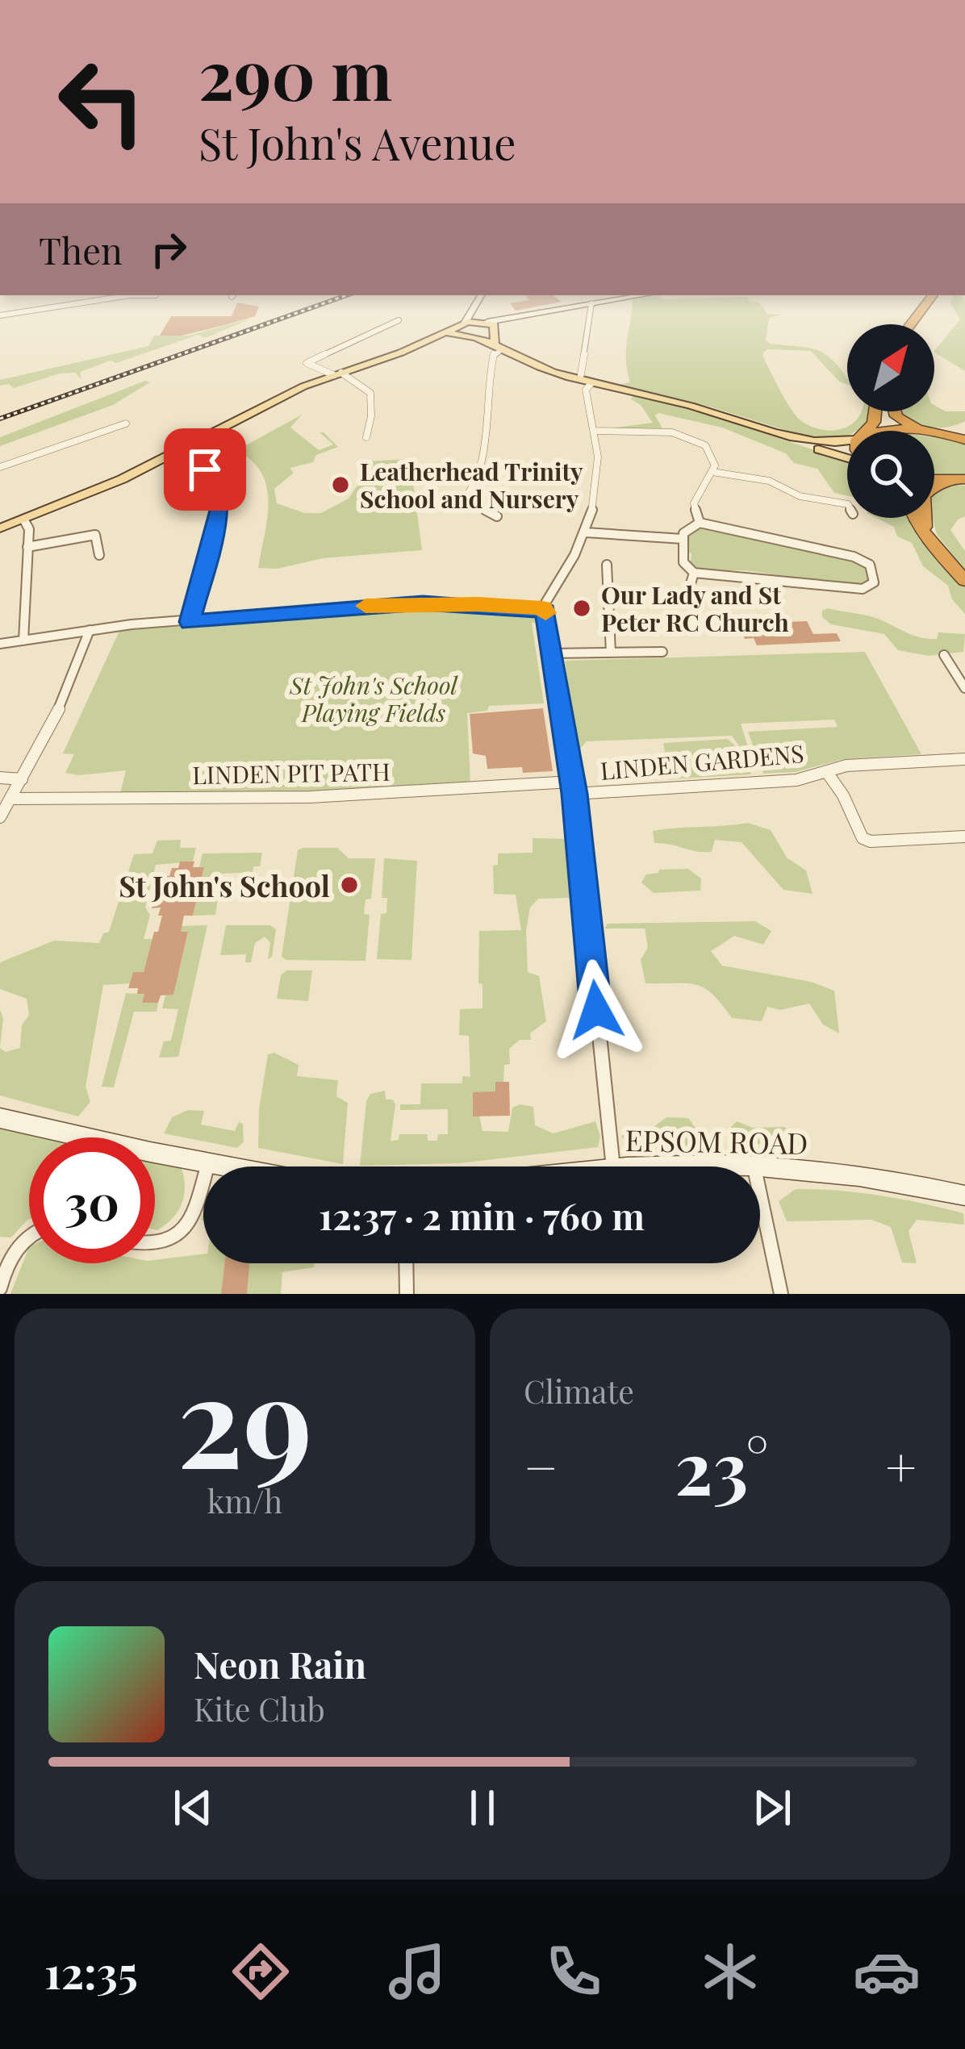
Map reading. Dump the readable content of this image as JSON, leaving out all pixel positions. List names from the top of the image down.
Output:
{
  "streets": {
    "main road": ["EPSOM ROAD"],
    "street": ["LINDEN GARDENS", "LINDEN PIT PATH"]
  },
  "crossings": [
    ["LINDEN GARDENS", "LINDEN PIT PATH"]
  ],
  "parks": ["St John's School Playing Fields"],
  "places": ["Leatherhead Trinity School and Nursery", "Our Lady and St Peter RC Church", "St John's School"],
  "north": "top right",
  "page": {
    "turn": ["290 m", "St John's Avenue"],
    "then": "Then",
    "limit": "30",
    "trip": "12:37 · 2 min · 760 m",
    "tile": [
      ["29", "km/h"],
      "Climate"
    ],
    "heat": ["−", "23°", "+"],
    "song": ["Neon Rain", "Kite Club"],
    "tabs": "12:35"
  }
}
